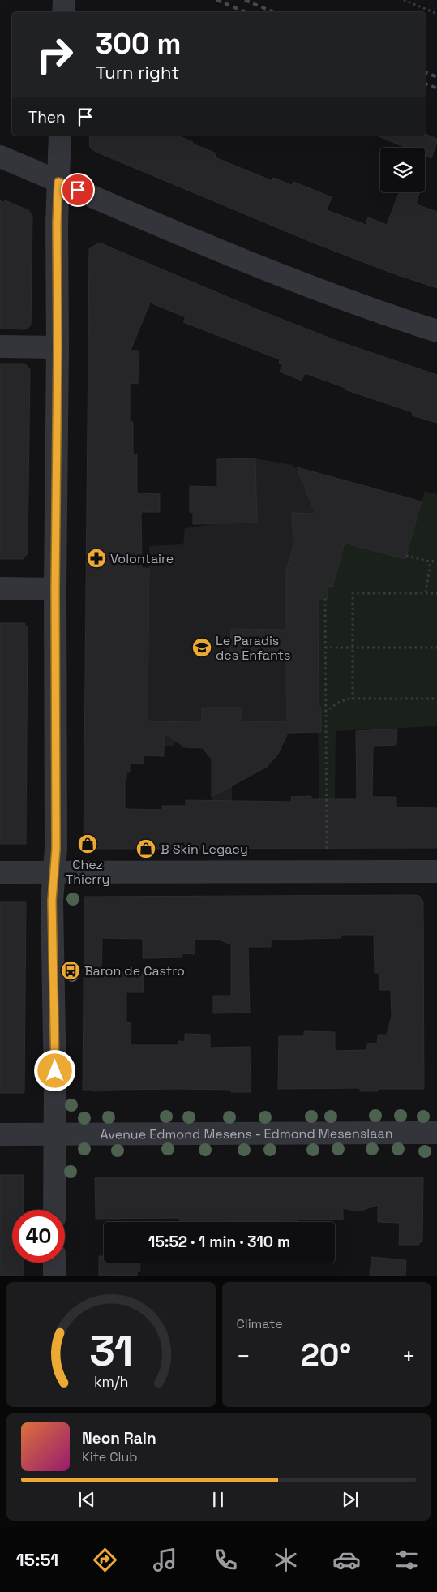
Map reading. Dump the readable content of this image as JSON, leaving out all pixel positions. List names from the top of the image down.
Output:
{
  "streets": {
    "street": ["Avenue Edmond Mesens - Edmond Mesenslaan"]
  },
  "places": {
    "pharmacy": ["Volontaire"],
    "school or university": ["Le Paradis des Enfants"],
    "shop": ["Chez Thierry", "B Skin Legacy"],
    "bus stop": ["Baron de Castro"]
  },
  "page": {
    "turn": ["300 m", "Turn right"],
    "then": "Then",
    "limit": "40",
    "trip": "15:52 · 1 min · 310 m",
    "tile": "Climate",
    "heat": ["−", "20°", "+"],
    "song": ["Neon Rain", "Kite Club"],
    "tabs": "15:51",
    "gauge": ["31", "km/h"]
  }
}
